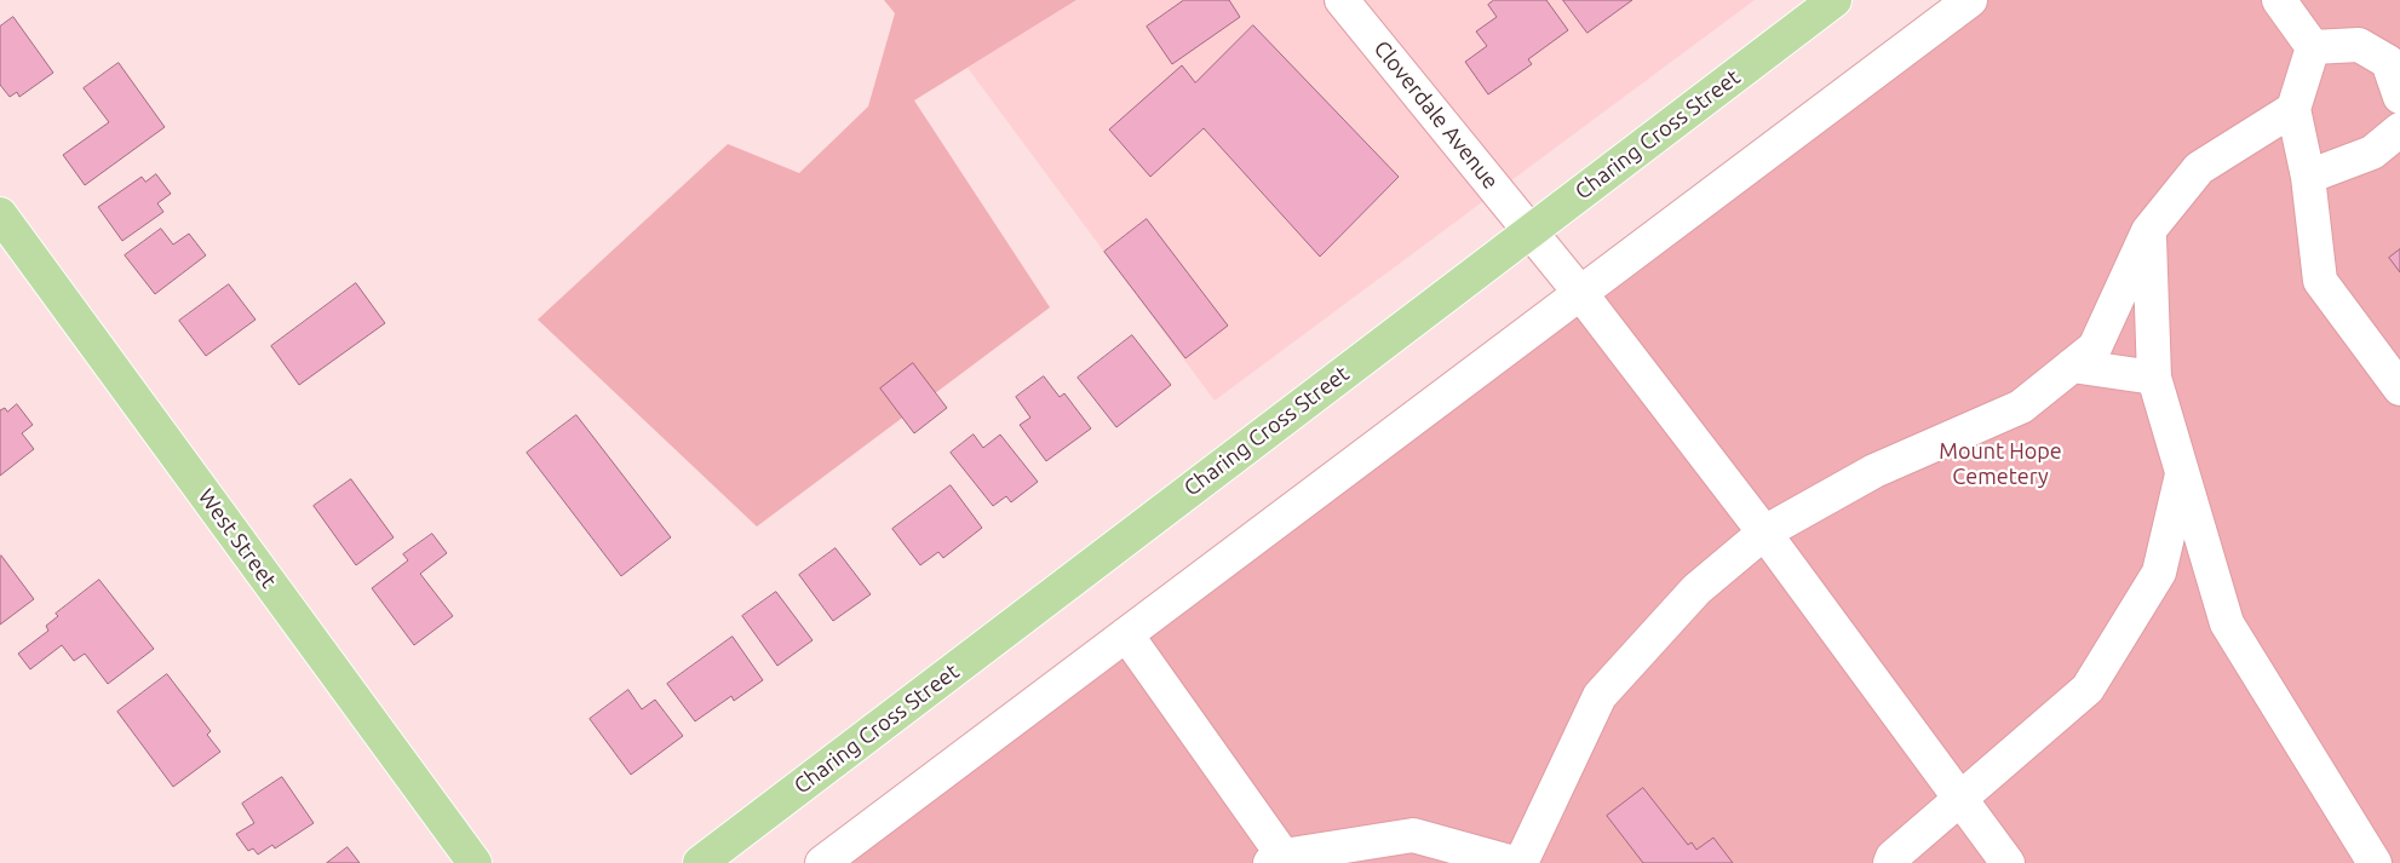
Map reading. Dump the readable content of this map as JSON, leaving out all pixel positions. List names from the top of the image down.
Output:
{
  "streets": {
    "main road": ["Charing Cross Street", "West Street"],
    "street": ["Cloverdale Avenue"]
  },
  "crossings": [
    ["Cloverdale Avenue", "Charing Cross Street"]
  ],
  "parks": ["Mount Hope Cemetery"]
}
